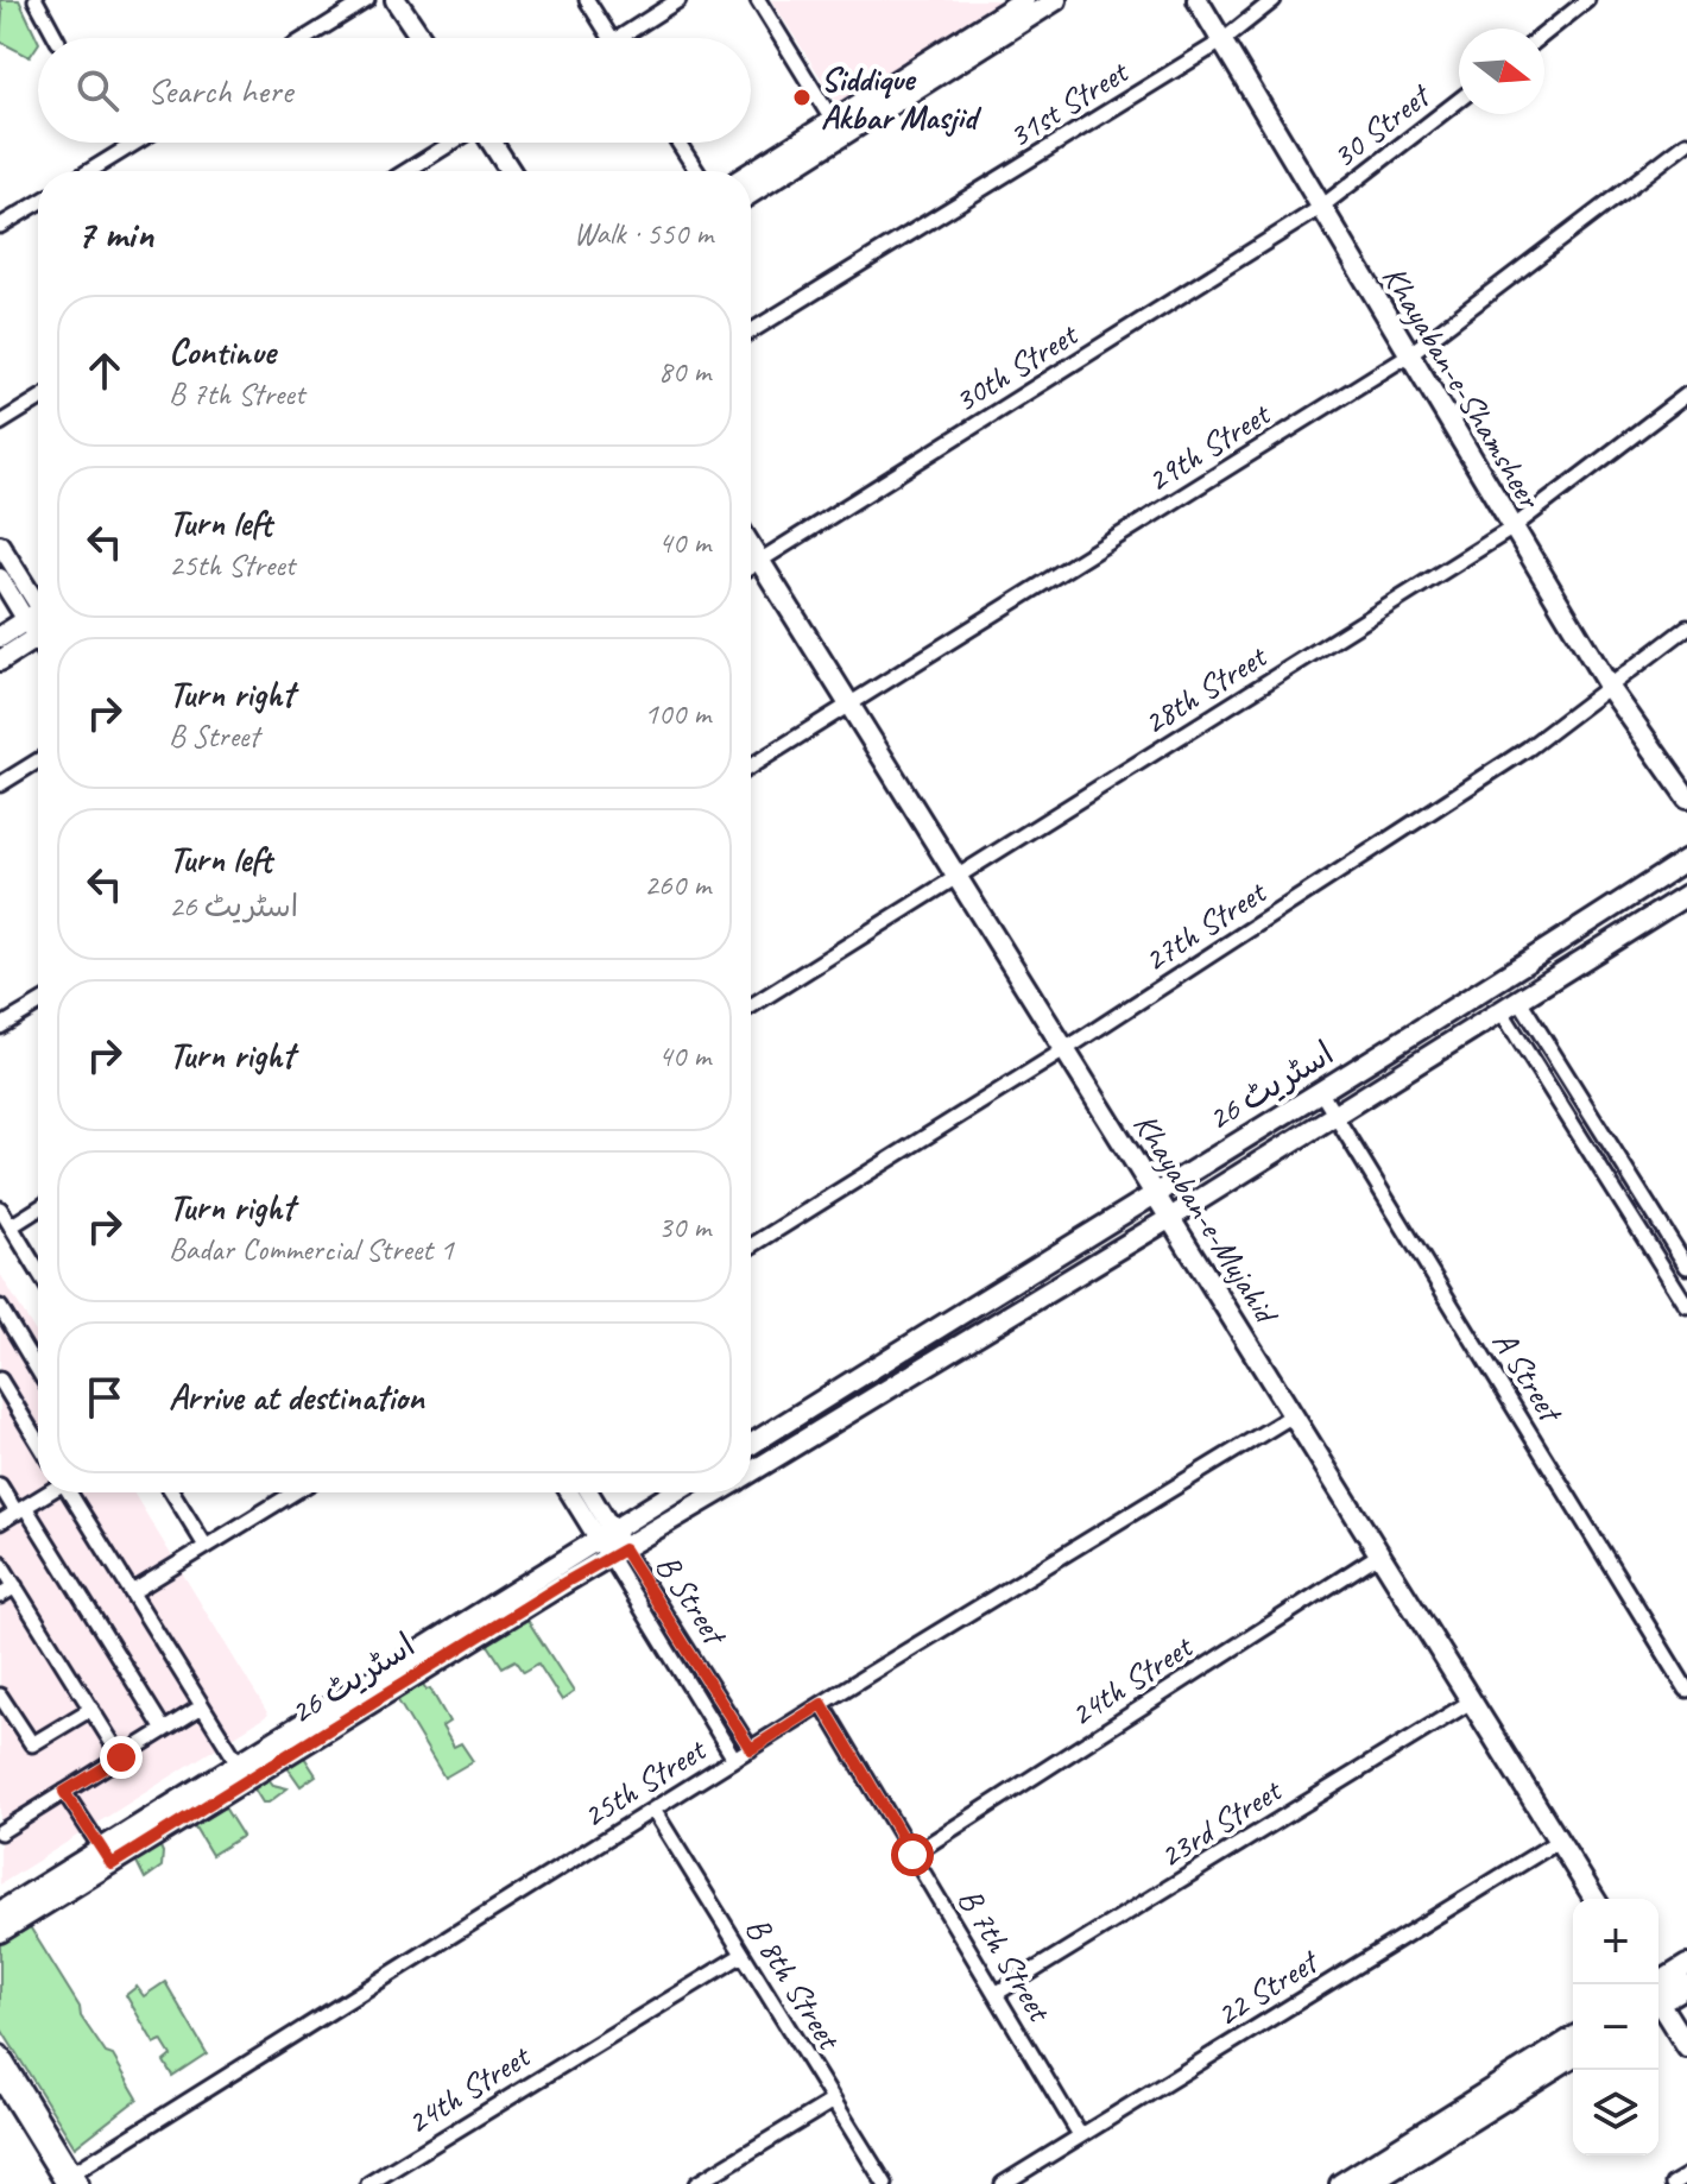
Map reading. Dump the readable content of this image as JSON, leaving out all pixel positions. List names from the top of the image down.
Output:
{
  "streets": {
    "main road": ["Khayaban-e-Shamsheer", "اسٹریٹ 26", "Khayaban-e-Mujahid"],
    "street": [
      "31st Street",
      "30 Street",
      "30th Street",
      "29th Street",
      "28th Street",
      "27th Street",
      "A Street",
      "B Street",
      "24th Street",
      "25th Street",
      "23rd Street",
      "B 7th Street",
      "B 8th Street",
      "22 Street"
    ]
  },
  "crossings": [
    ["31st Street", "Khayaban-e-Shamsheer"],
    ["30 Street", "30th Street"],
    ["30 Street", "Khayaban-e-Shamsheer"],
    ["30th Street", "Khayaban-e-Shamsheer"],
    ["30th Street", "Khayaban-e-Mujahid"],
    ["Khayaban-e-Shamsheer", "29th Street"],
    ["Khayaban-e-Shamsheer", "28th Street"],
    ["Khayaban-e-Shamsheer", "27th Street"],
    ["29th Street", "Khayaban-e-Mujahid"],
    ["28th Street", "Khayaban-e-Mujahid"],
    ["27th Street", "Khayaban-e-Mujahid"],
    ["اسٹریٹ 26", "Khayaban-e-Mujahid"],
    ["اسٹریٹ 26", "A Street"],
    ["اسٹریٹ 26", "B Street"],
    ["Khayaban-e-Mujahid", "24th Street"],
    ["Khayaban-e-Mujahid", "25th Street"],
    ["Khayaban-e-Mujahid", "23rd Street"],
    ["Khayaban-e-Mujahid", "22 Street"],
    ["B Street", "25th Street"],
    ["24th Street", "B 7th Street"],
    ["24th Street", "B 8th Street"],
    ["25th Street", "B 7th Street"],
    ["25th Street", "B 8th Street"],
    ["23rd Street", "B 7th Street"],
    ["B 7th Street", "22 Street"]
  ],
  "places": ["Siddique Akbar Masjid"],
  "north": "right",
  "page": {
    "search": "Search here",
    "heading": ["7 min", "Walk · 550 m"],
    "list": [
      ["Continue", "B 7th Street", "80 m"],
      ["Turn left", "25th Street", "40 m"],
      ["Turn right", "B Street", "100 m"],
      ["Turn left", "اسٹریٹ 26", "260 m"],
      ["Turn right", "40 m"],
      ["Turn right", "Badar Commercial Street 1", "30 m"],
      "Arrive at destination"
    ],
    "map_buttons": ["+", "−"]
  }
}
